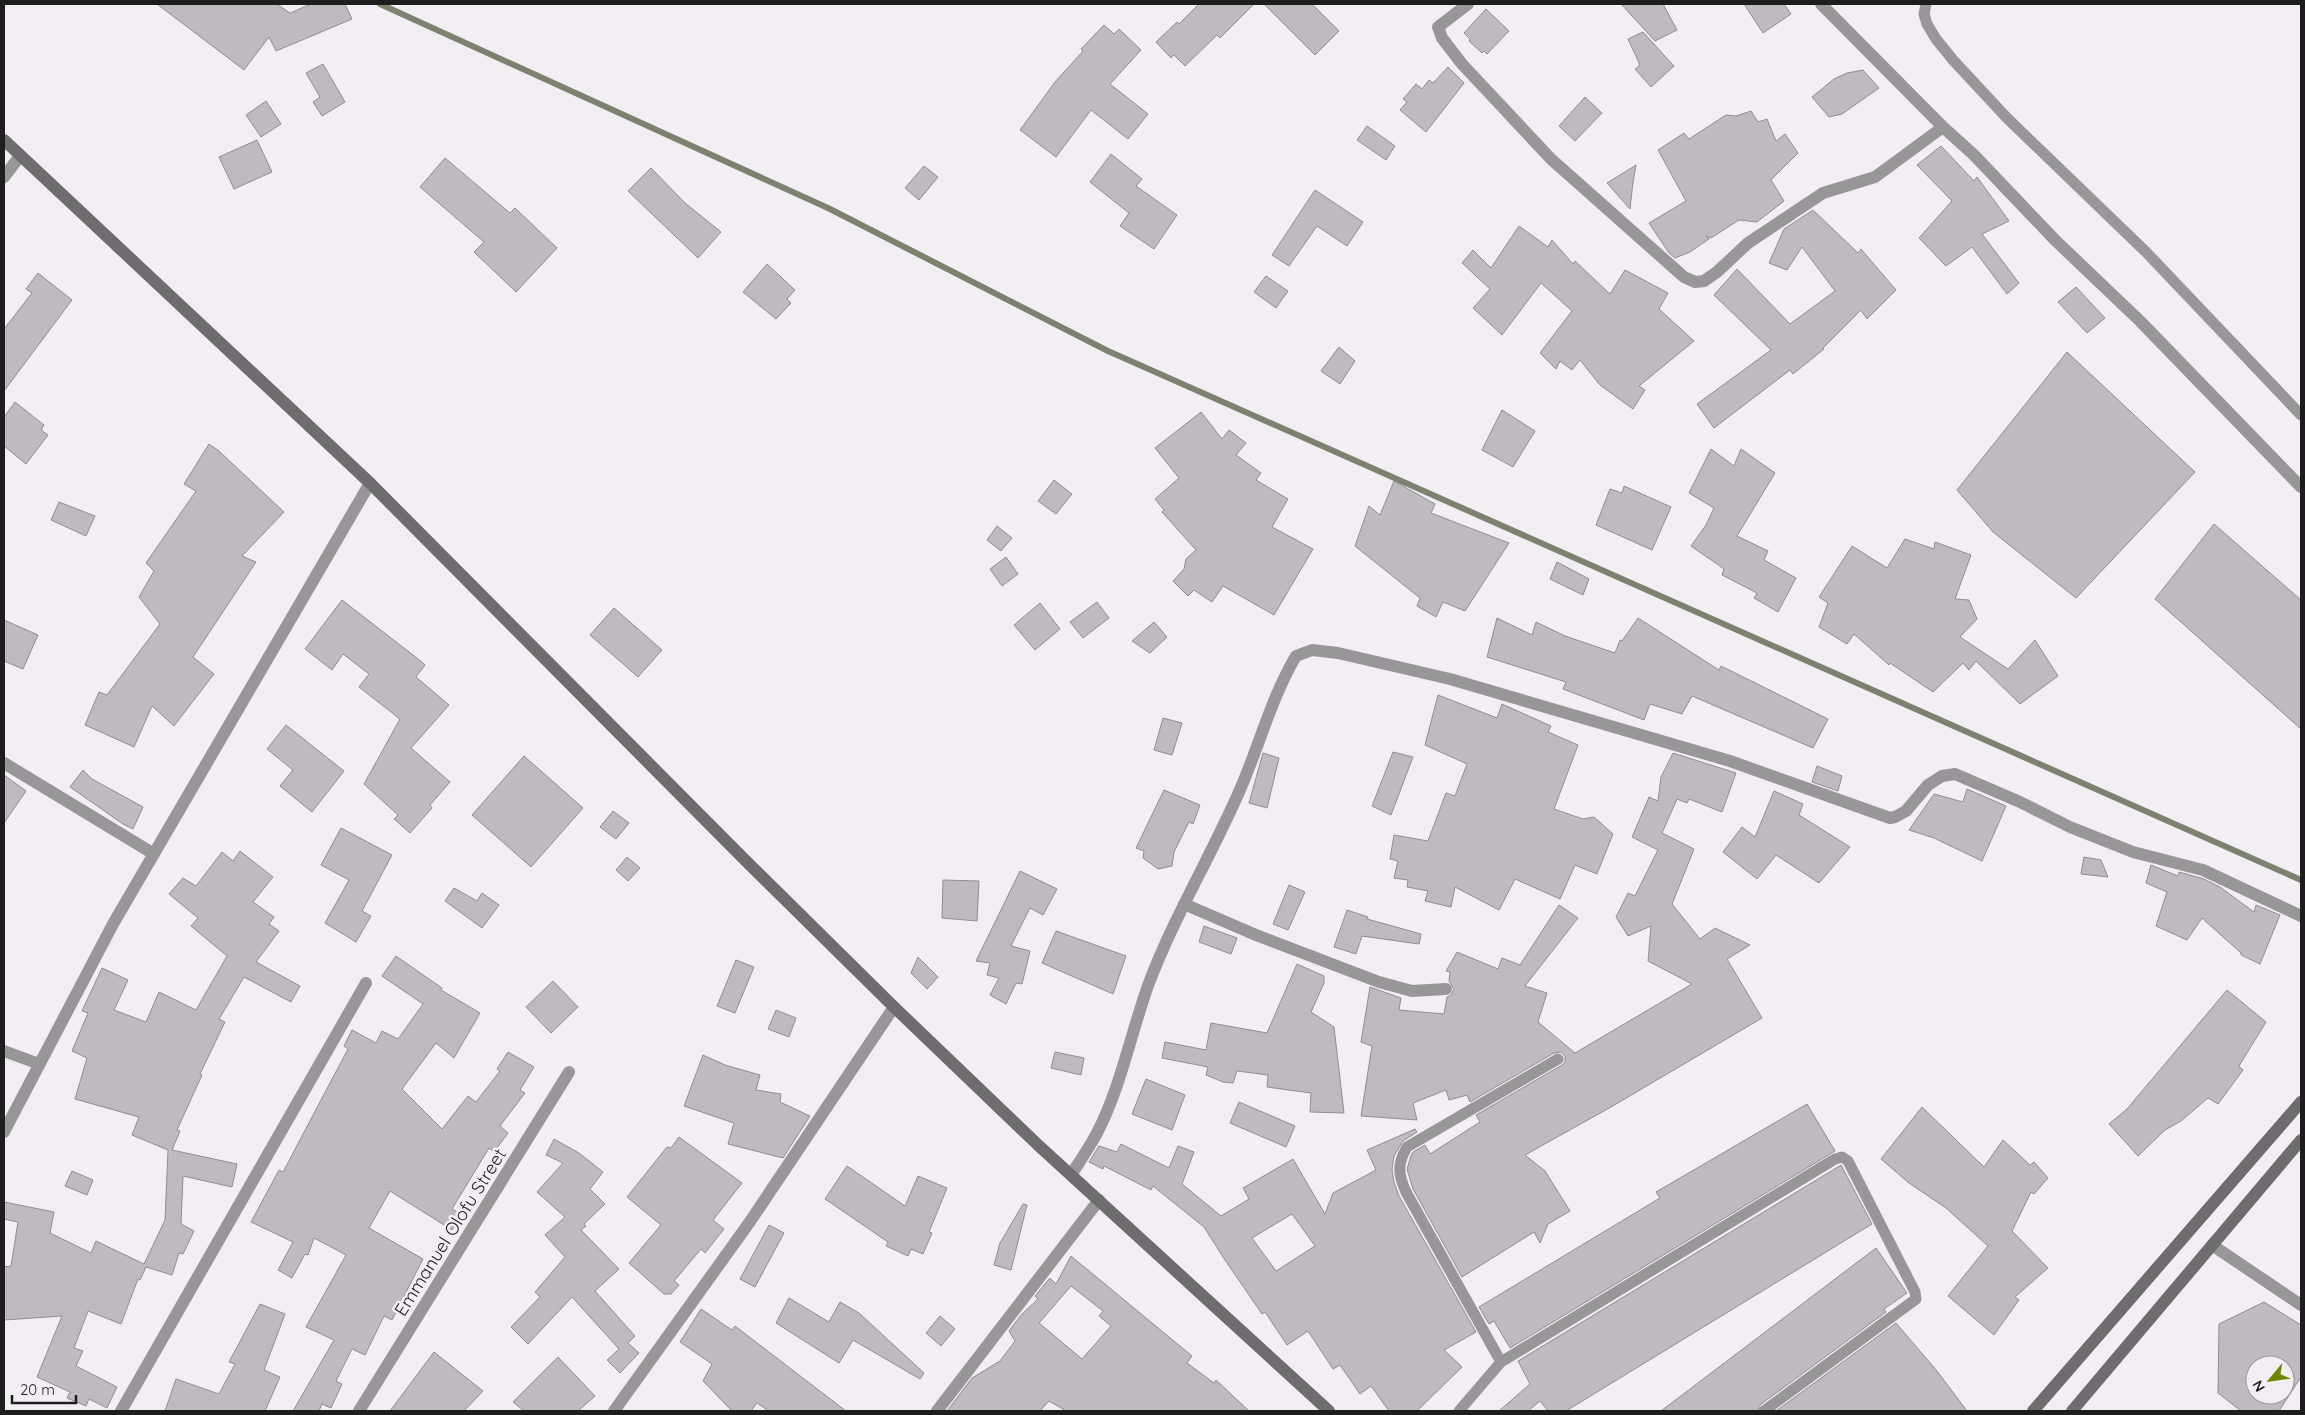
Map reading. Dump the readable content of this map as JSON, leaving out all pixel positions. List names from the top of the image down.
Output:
{
  "streets": {
    "street": ["Emmanuel Olofu Street"]
  },
  "scale_bar": "20 m",
  "north": "bottom left"
}
